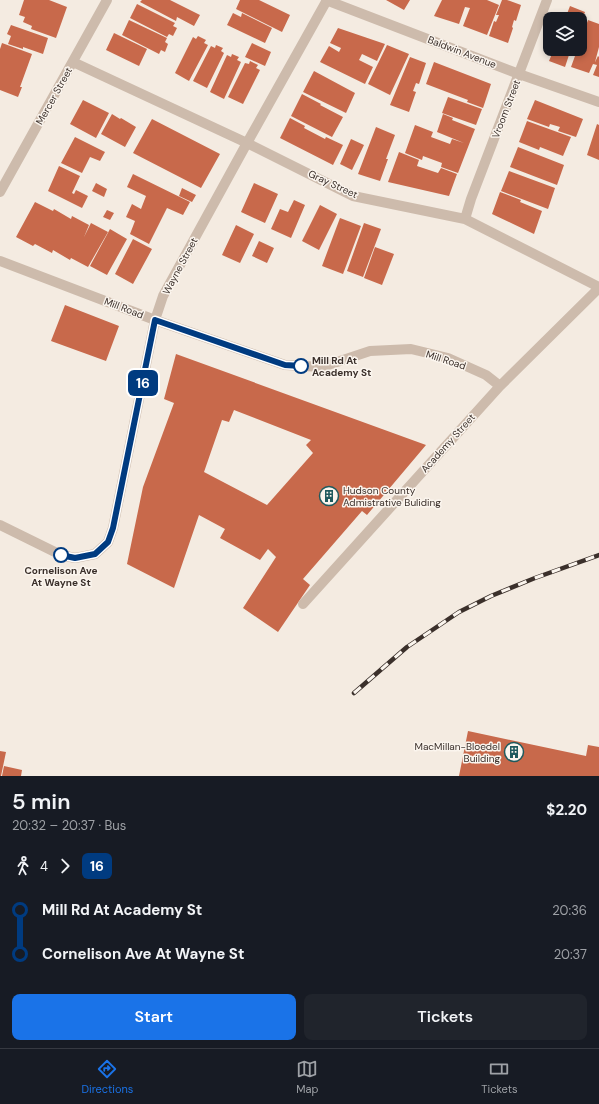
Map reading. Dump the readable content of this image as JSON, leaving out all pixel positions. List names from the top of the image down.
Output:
{
  "streets": {
    "street": [
      "Baldwin Avenue",
      "Mercer Street",
      "Vroom Street",
      "Gray Street",
      "Wayne Street",
      "Mill Road",
      "Academy Street"
    ]
  },
  "crossings": [
    ["Baldwin Avenue", "Vroom Street"],
    ["Baldwin Avenue", "Wayne Street"],
    ["Mercer Street", "Gray Street"],
    ["Vroom Street", "Gray Street"],
    ["Gray Street", "Wayne Street"],
    ["Gray Street", "Academy Street"],
    ["Wayne Street", "Mill Road"],
    ["Mill Road", "Academy Street"]
  ],
  "places": {
    "other": ["Mill Rd At Academy St", "Cornelison Ave At Wayne St"],
    "building": ["Hudson County Admistrative Buliding", "MacMillan-Bloedel Building"]
  },
  "lines": ["bus line 16"],
  "page": {
    "on_map": "16",
    "heading": ["5 min", "20:32 – 20:37 · Bus", "$2.20"],
    "legs": ["4", "16"],
    "list": [
      {
        "name": "Mill Rd At Academy St",
        "value": "20:36"
      },
      {
        "name": "Cornelison Ave At Wayne St",
        "value": "20:37"
      }
    ],
    "buttons": ["Start", "Tickets"],
    "tabs": ["Directions", "Map", "Tickets"]
  }
}
